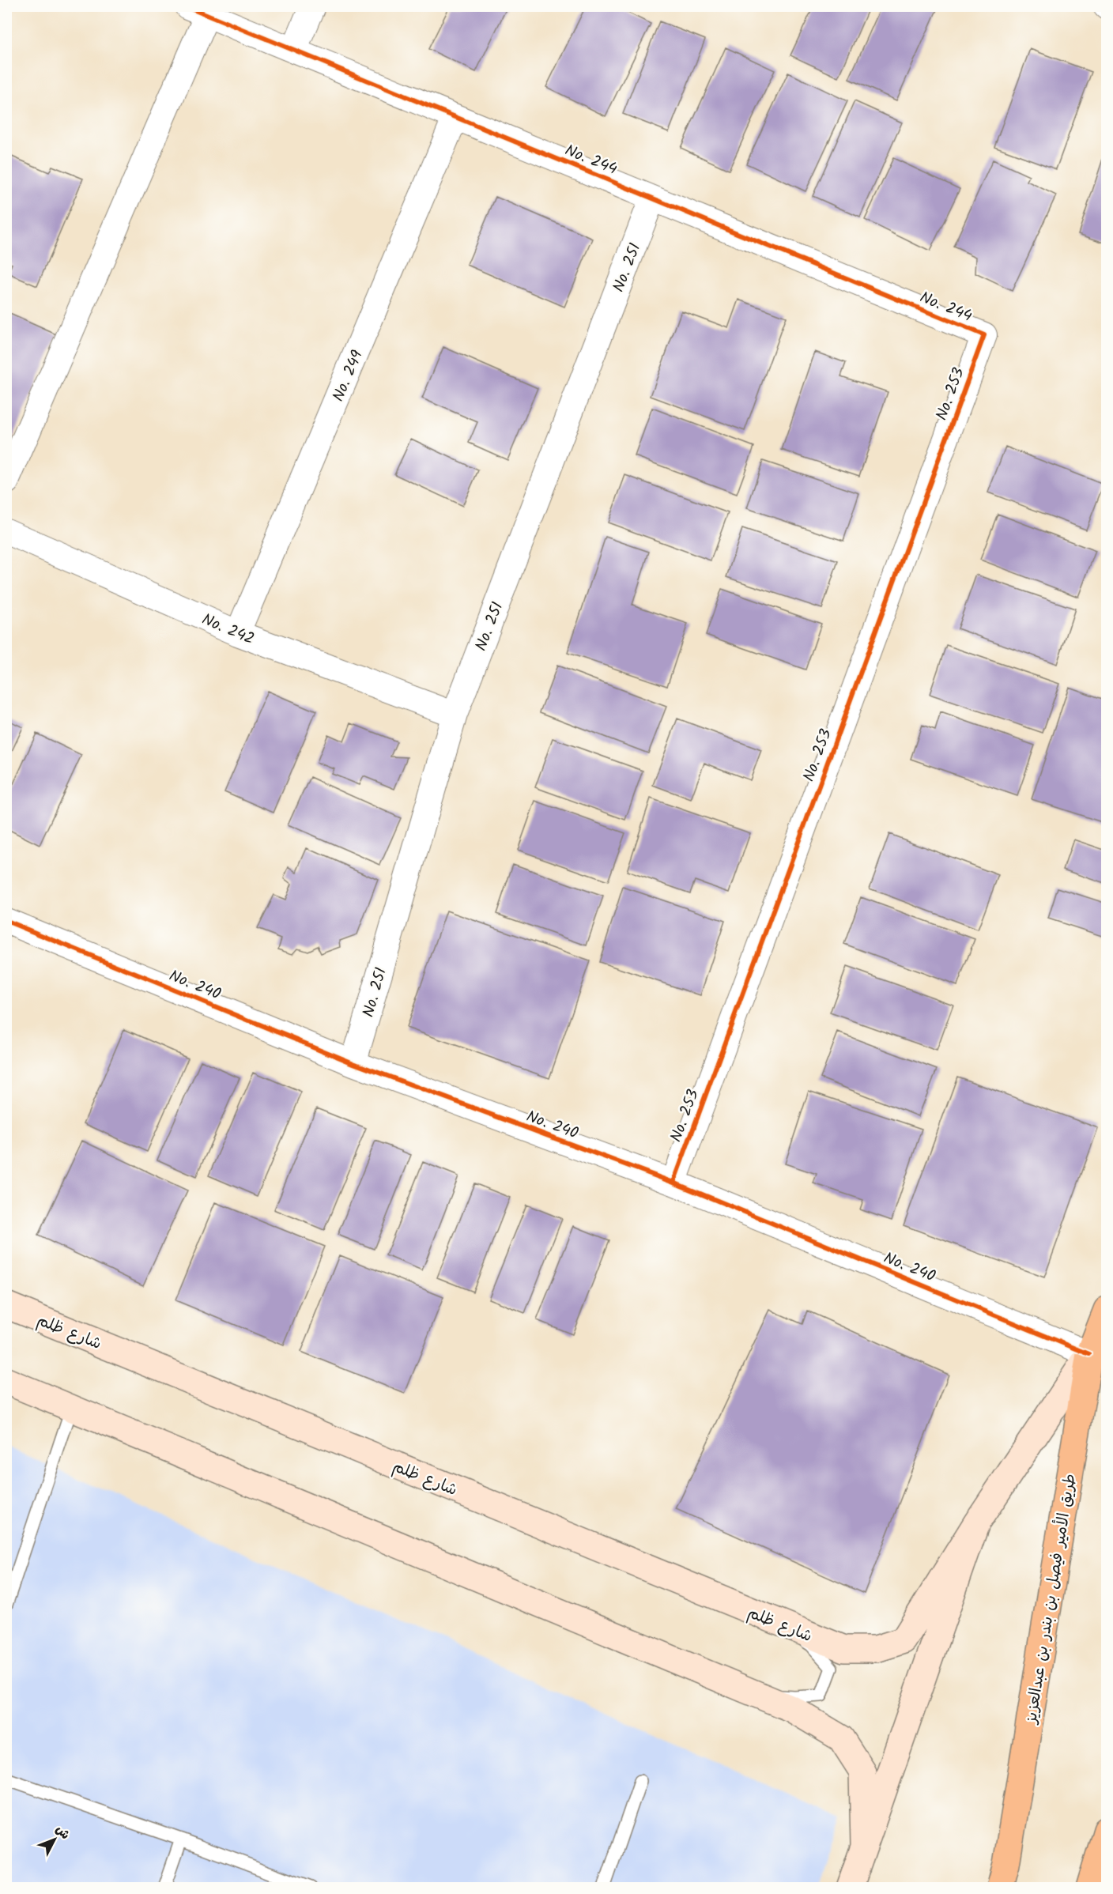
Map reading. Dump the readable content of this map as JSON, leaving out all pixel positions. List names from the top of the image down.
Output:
{
  "streets": {
    "main road": ["طريق الأمير فيصل بن بندر بن عبدالعزيز"],
    "street": [
      "No. 244",
      "No. 251",
      "No. 249",
      "No. 253",
      "No. 242",
      "No. 240",
      "شارع ظلم"
    ]
  },
  "crossings": [
    ["No. 244", "No. 251"],
    ["No. 244", "No. 249"],
    ["No. 244", "No. 253"],
    ["No. 251", "No. 242"],
    ["No. 251", "No. 240"],
    ["No. 249", "No. 242"],
    ["No. 253", "No. 240"],
    ["No. 240", "طريق الأمير فيصل بن بندر بن عبدالعزيز"]
  ],
  "north": "top right"
}
